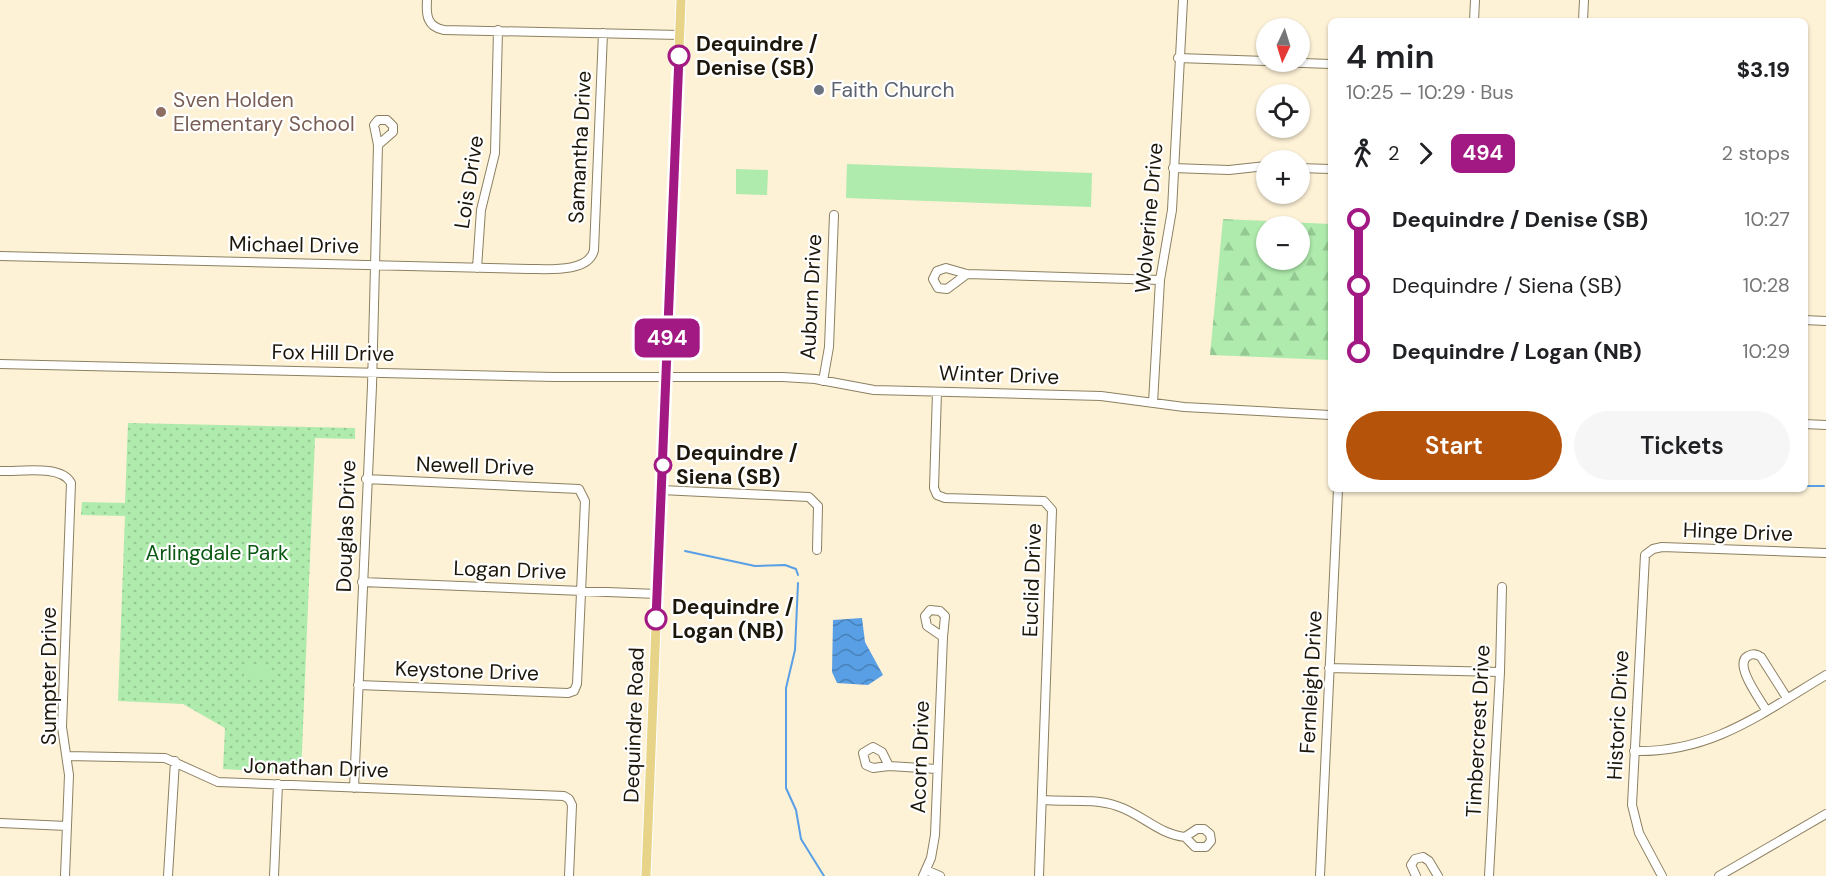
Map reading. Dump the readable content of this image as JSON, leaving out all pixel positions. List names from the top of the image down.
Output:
{
  "streets": {
    "main road": ["Dequindre Road"],
    "street": [
      "Samantha Drive",
      "Lois Drive",
      "Wolverine Drive",
      "Michael Drive",
      "Auburn Drive",
      "Fox Hill Drive",
      "Winter Drive",
      "Newell Drive",
      "Douglas Drive",
      "Hinge Drive",
      "Logan Drive",
      "Euclid Drive",
      "Keystone Drive",
      "Sumpter Drive",
      "Fernleigh Drive",
      "Historic Drive",
      "Timbercrest Drive",
      "Acorn Drive",
      "Jonathan Drive"
    ]
  },
  "crossings": [
    ["Samantha Drive", "Michael Drive"],
    ["Lois Drive", "Michael Drive"],
    ["Wolverine Drive", "Winter Drive"],
    ["Michael Drive", "Douglas Drive"],
    ["Auburn Drive", "Winter Drive"],
    ["Fox Hill Drive", "Winter Drive"],
    ["Fox Hill Drive", "Douglas Drive"],
    ["Fox Hill Drive", "Dequindre Road"],
    ["Winter Drive", "Euclid Drive"],
    ["Winter Drive", "Dequindre Road"],
    ["Newell Drive", "Douglas Drive"],
    ["Newell Drive", "Logan Drive"],
    ["Newell Drive", "Keystone Drive"],
    ["Douglas Drive", "Logan Drive"],
    ["Douglas Drive", "Keystone Drive"],
    ["Douglas Drive", "Jonathan Drive"],
    ["Hinge Drive", "Historic Drive"],
    ["Logan Drive", "Keystone Drive"],
    ["Logan Drive", "Dequindre Road"],
    ["Sumpter Drive", "Jonathan Drive"]
  ],
  "parks": ["Arlingdale Park"],
  "places": [
    "Dequindre / Denise (SB)",
    "Faith Church",
    "Sven Holden Elementary School",
    "Dequindre / Siena (SB)",
    "Dequindre / Logan (NB)"
  ],
  "lines": ["bus line 494"],
  "north": "bottom",
  "page": {
    "on_map": "494",
    "map_buttons": ["+", "−"],
    "heading": ["4 min", "10:25 – 10:29 · Bus", "$3.19"],
    "legs": ["2", "494", "2 stops"],
    "list": [
      {
        "name": "Dequindre / Denise (SB)",
        "value": "10:27"
      },
      {
        "name": "Dequindre / Siena (SB)",
        "value": "10:28"
      },
      {
        "name": "Dequindre / Logan (NB)",
        "value": "10:29"
      }
    ],
    "buttons": ["Start", "Tickets"]
  }
}
